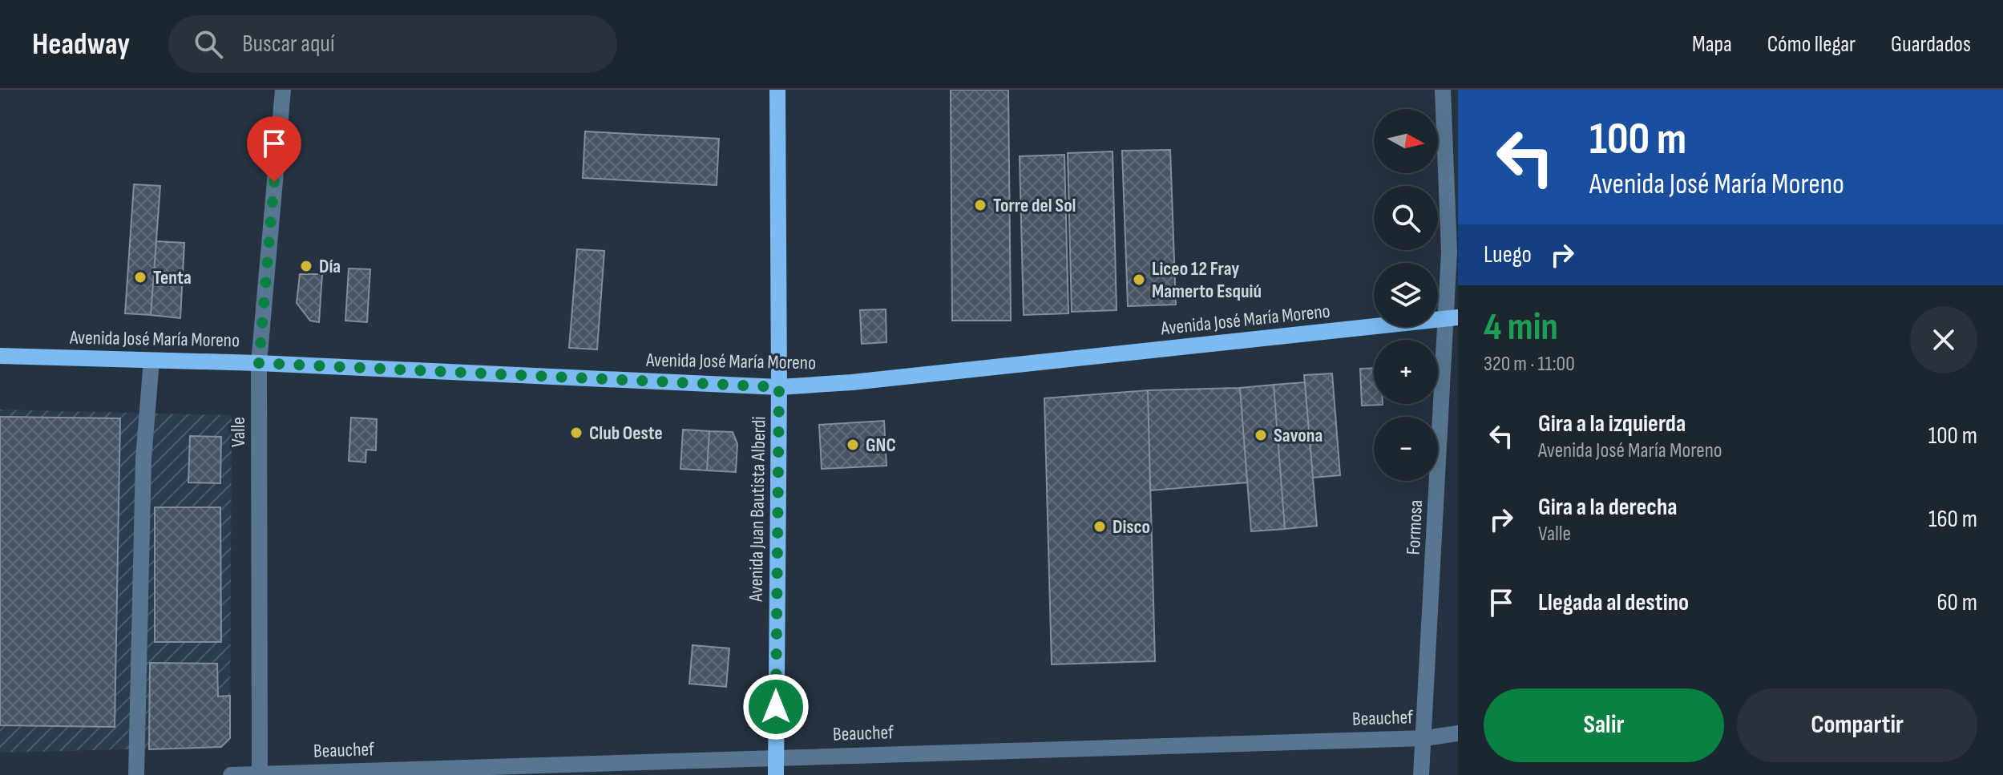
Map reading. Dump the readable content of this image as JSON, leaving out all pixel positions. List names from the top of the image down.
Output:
{
  "streets": {
    "main road": ["Avenida José María Moreno", "Avenida Juan Bautista Alberdi"],
    "street": ["Valle", "Formosa", "Beauchef"]
  },
  "crossings": [
    ["Avenida José María Moreno", "Valle"],
    ["Avenida José María Moreno", "Avenida Juan Bautista Alberdi"],
    ["Avenida José María Moreno", "Formosa"],
    ["Valle", "Beauchef"],
    ["Avenida Juan Bautista Alberdi", "Beauchef"],
    ["Formosa", "Beauchef"]
  ],
  "places": [
    "Torre del Sol",
    "Día",
    "Tenta",
    "Liceo 12 Fray Mamerto Esquiú",
    "Club Oeste",
    "Savona",
    "GNC",
    "Disco"
  ],
  "north": "right",
  "page": {
    "header": "Headway",
    "search": "Buscar aquí",
    "nav": ["Mapa", "Cómo llegar", "Guardados"],
    "turn": ["100 m", "Avenida José María Moreno"],
    "map_buttons": ["+", "−"],
    "then": "Luego",
    "heading": ["4 min", "320 m · 11:00"],
    "list": [
      {
        "name": "Gira a la izquierda",
        "note": "Avenida José María Moreno",
        "value": "100 m"
      },
      {
        "name": "Gira a la derecha",
        "note": "Valle",
        "value": "160 m"
      },
      {
        "name": "Llegada al destino",
        "value": "60 m"
      }
    ],
    "buttons": ["Salir", "Compartir"]
  }
}
